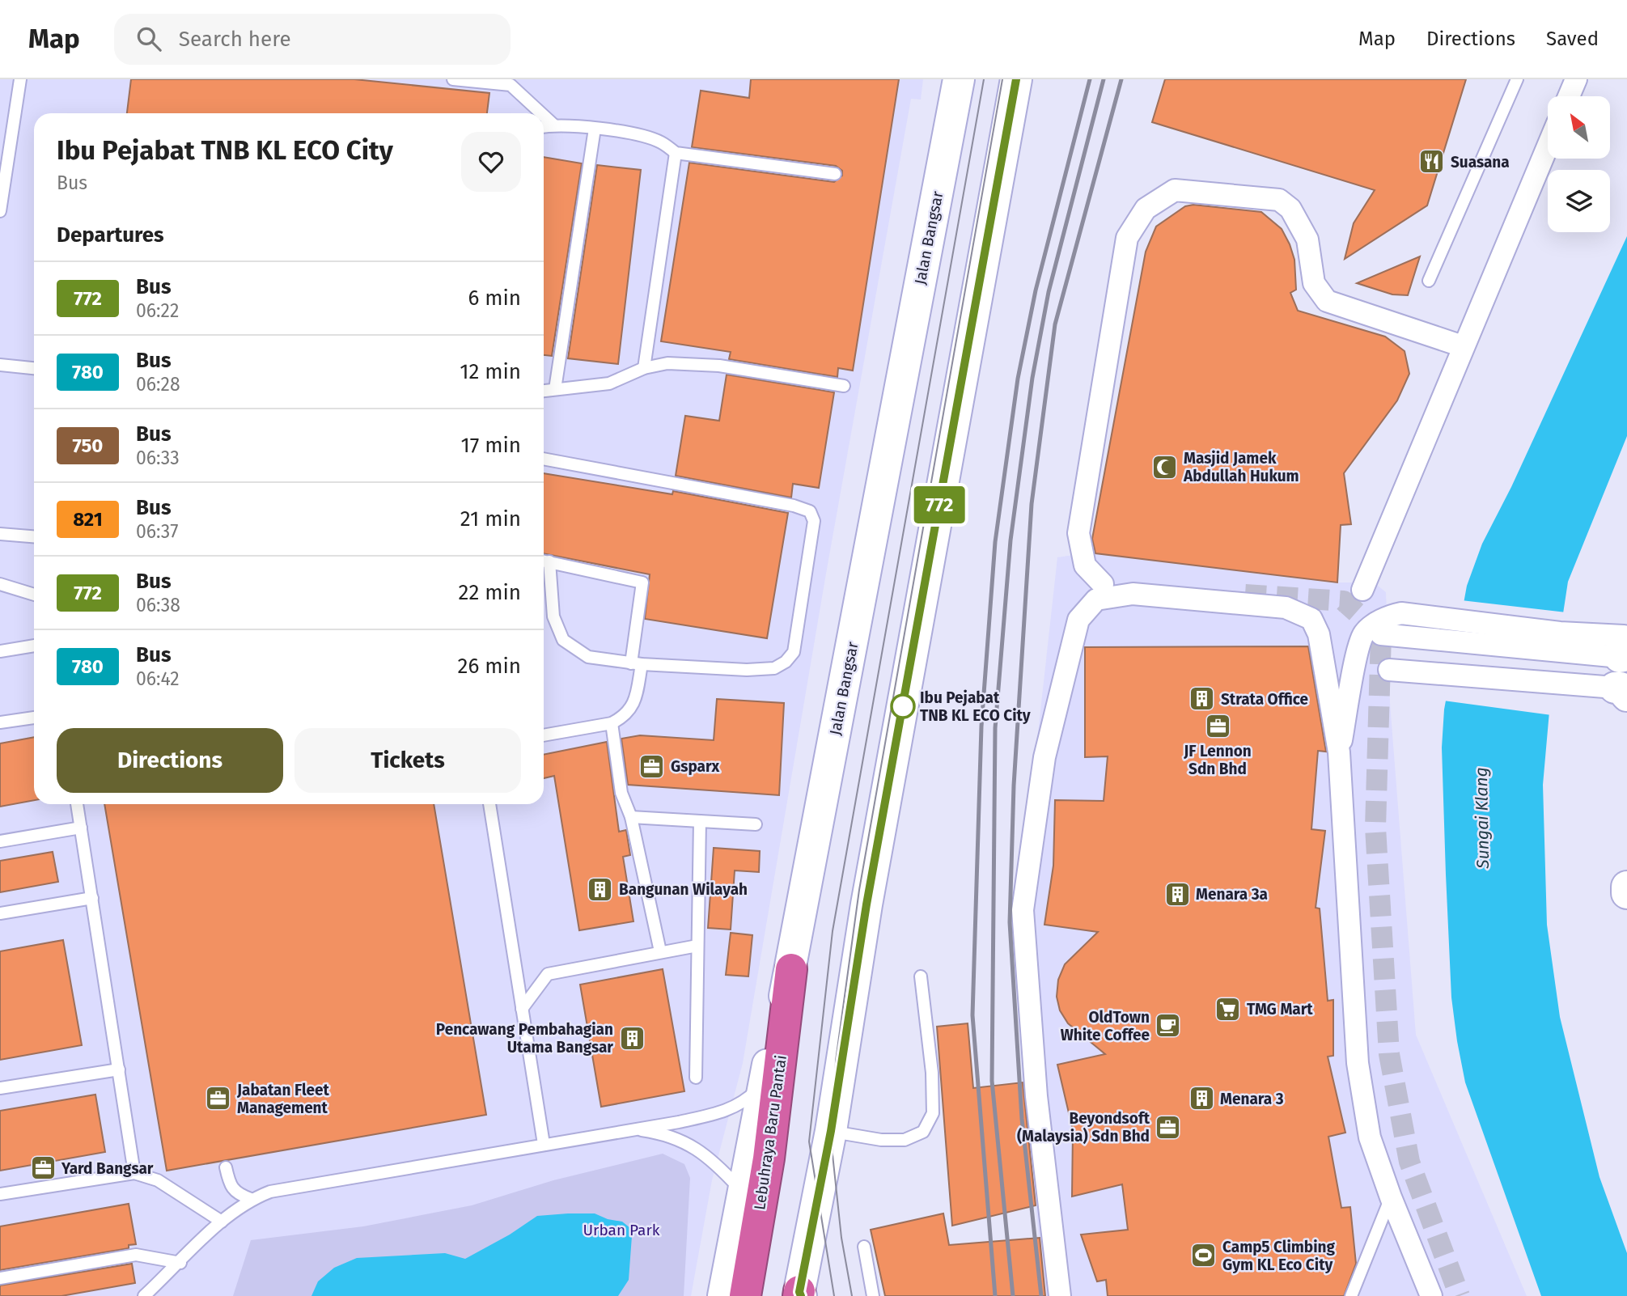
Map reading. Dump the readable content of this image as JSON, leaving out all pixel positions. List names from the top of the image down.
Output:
{
  "streets": {
    "highway": ["Lebuhraya Baru Pantai"],
    "main road": ["Jalan Bangsar"]
  },
  "crossings": [
    ["Jalan Bangsar", "Lebuhraya Baru Pantai"]
  ],
  "water": ["Sungai Klang"],
  "parks": ["Urban Park"],
  "places": {
    "restaurant": ["Suasana"],
    "mosque": ["Masjid Jamek Abdullah Hukum"],
    "building": [
      "Strata Office",
      "Bangunan Wilayah",
      "Menara 3a",
      "Pencawang Pembahagian Utama Bangsar",
      "Menara 3"
    ],
    "other": ["Ibu Pejabat TNB KL ECO City"],
    "office": [
      "JF Lennon Sdn Bhd",
      "Gsparx",
      "Jabatan Fleet Management",
      "Beyondsoft (Malaysia) Sdn Bhd",
      "Yard Bangsar"
    ],
    "supermarket": ["TMG Mart"],
    "cafe": ["OldTown White Coffee"],
    "sports": ["Camp5 Climbing Gym KL Eco City"]
  },
  "lines": ["bus line 772"],
  "north": "top left",
  "page": {
    "header": "Map",
    "search": "Search here",
    "nav": ["Map", "Directions", "Saved"],
    "on_map": "772",
    "heading": [
      ["Ibu Pejabat TNB KL ECO City", "Bus"],
      "Departures"
    ],
    "list": [
      {
        "mark": "772",
        "name": "Bus",
        "note": "06:22",
        "value": "6 min"
      },
      {
        "mark": "780",
        "name": "Bus",
        "note": "06:28",
        "value": "12 min"
      },
      {
        "mark": "750",
        "name": "Bus",
        "note": "06:33",
        "value": "17 min"
      },
      {
        "mark": "821",
        "name": "Bus",
        "note": "06:37",
        "value": "21 min"
      },
      {
        "mark": "772",
        "name": "Bus",
        "note": "06:38",
        "value": "22 min"
      },
      {
        "mark": "780",
        "name": "Bus",
        "note": "06:42",
        "value": "26 min"
      }
    ],
    "buttons": ["Directions", "Tickets"]
  }
}
